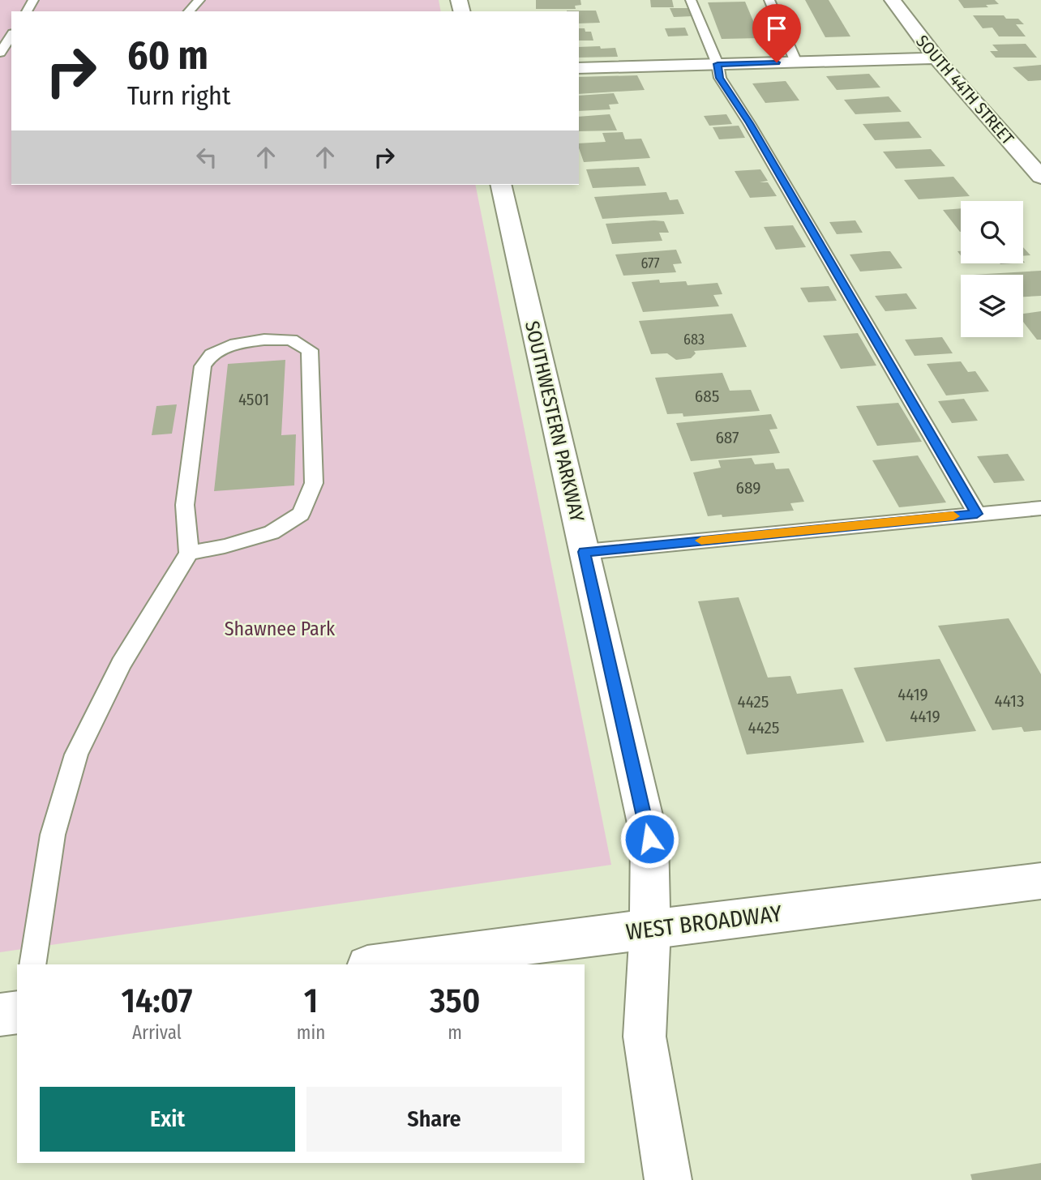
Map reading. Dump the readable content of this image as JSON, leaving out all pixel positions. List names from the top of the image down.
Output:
{
  "streets": {
    "street": ["SOUTH 44TH STREET", "SOUTHWESTERN PARKWAY", "WEST BROADWAY"]
  },
  "crossings": [
    ["SOUTHWESTERN PARKWAY", "WEST BROADWAY"]
  ],
  "parks": ["Shawnee Park"],
  "house_numbers": [
    "677",
    "683",
    "685",
    "4501",
    "687",
    "689",
    "4419",
    "4413",
    "4425",
    "4419",
    "4425"
  ],
  "page": {
    "turn": ["60 m", "Turn right"],
    "eta": [
      "14:07",
      "Arrival",
      "1",
      "min",
      "350",
      "m"
    ],
    "buttons": ["Exit", "Share"]
  }
}
